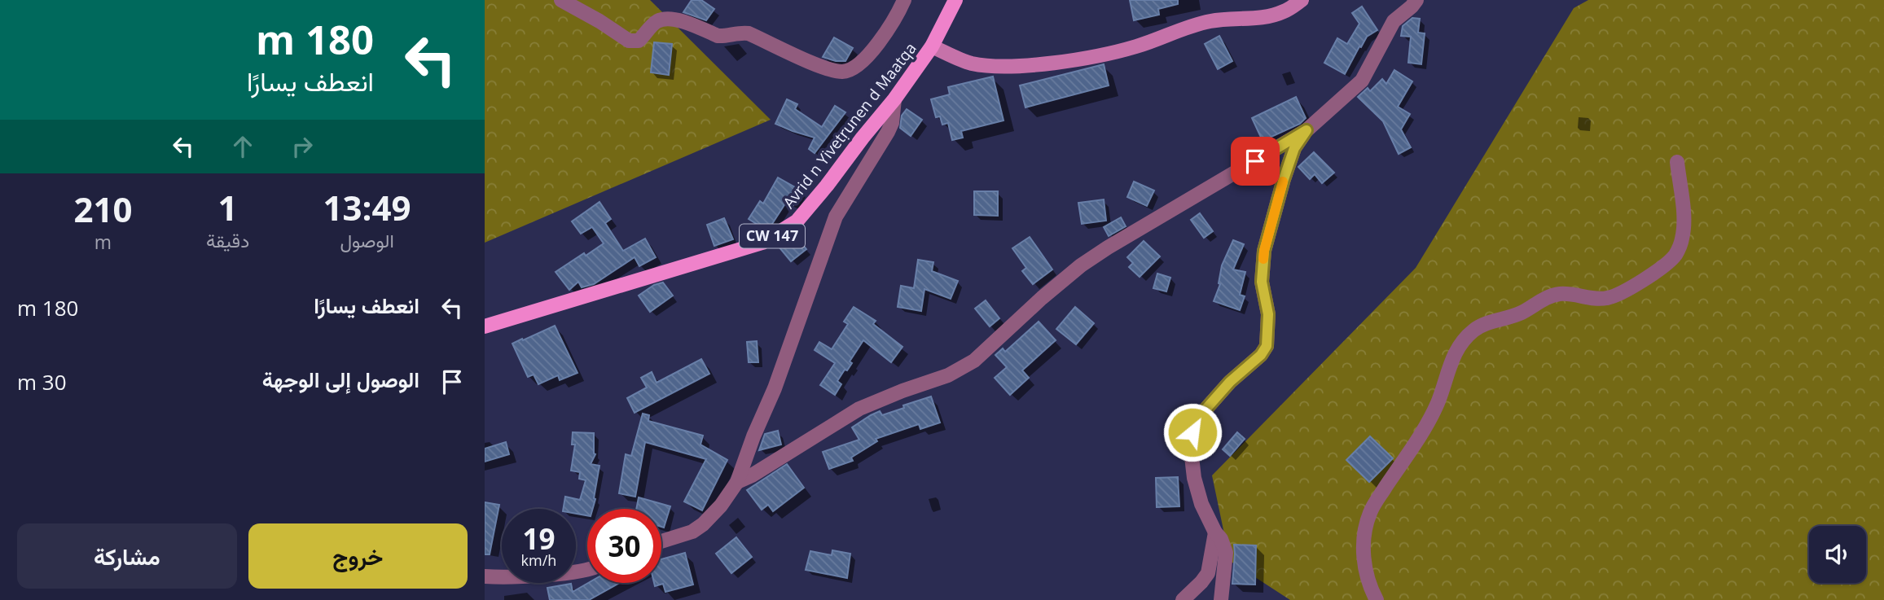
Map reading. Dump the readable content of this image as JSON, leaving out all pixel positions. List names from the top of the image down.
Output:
{
  "streets": {
    "main road": ["Avrid n Yivetṛunen d Maatqa", "CW 147"]
  },
  "page": {
    "turn": ["180 m", "انعطف يسارًا"],
    "eta": [
      "13:49",
      "الوصول",
      "1",
      "دقيقة",
      "210",
      "m"
    ],
    "list": [
      {
        "name": "انعطف يسارًا",
        "value": "180 m"
      },
      {
        "name": "الوصول إلى الوجهة",
        "value": "30 m"
      }
    ],
    "speed": "19 km/h",
    "limit": "30",
    "buttons": ["خروج", "مشاركة"]
  }
}
